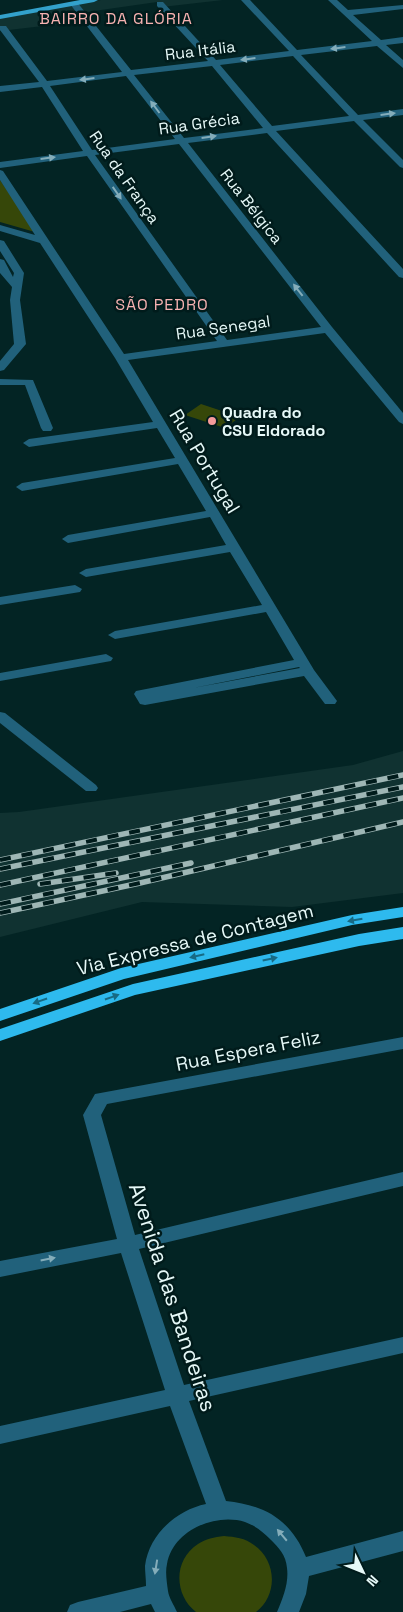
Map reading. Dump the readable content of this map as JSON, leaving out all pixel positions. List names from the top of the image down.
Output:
{
  "streets": {
    "highway": ["Via Expressa de Contagem"],
    "street": [
      "Rua Itália",
      "Rua Grécia",
      "Rua da França",
      "Rua Bélgica",
      "Rua Senegal",
      "Rua Portugal",
      "Rua Espera Feliz",
      "Avenida das Bandeiras"
    ]
  },
  "crossings": [
    ["Rua Itália", "Rua da França"],
    ["Rua Itália", "Rua Bélgica"],
    ["Rua Grécia", "Rua da França"],
    ["Rua Grécia", "Rua Bélgica"],
    ["Rua da França", "Rua Senegal"],
    ["Rua Bélgica", "Rua Senegal"],
    ["Rua Senegal", "Rua Portugal"],
    ["Rua Espera Feliz", "Avenida das Bandeiras"]
  ],
  "one_way": ["Rua Itália", "Rua da França"],
  "districts": ["BAIRRO DA GLÓRIA", "SÃO PEDRO"],
  "places": ["Quadra do CSU Eldorado"],
  "north": "bottom right"
}
